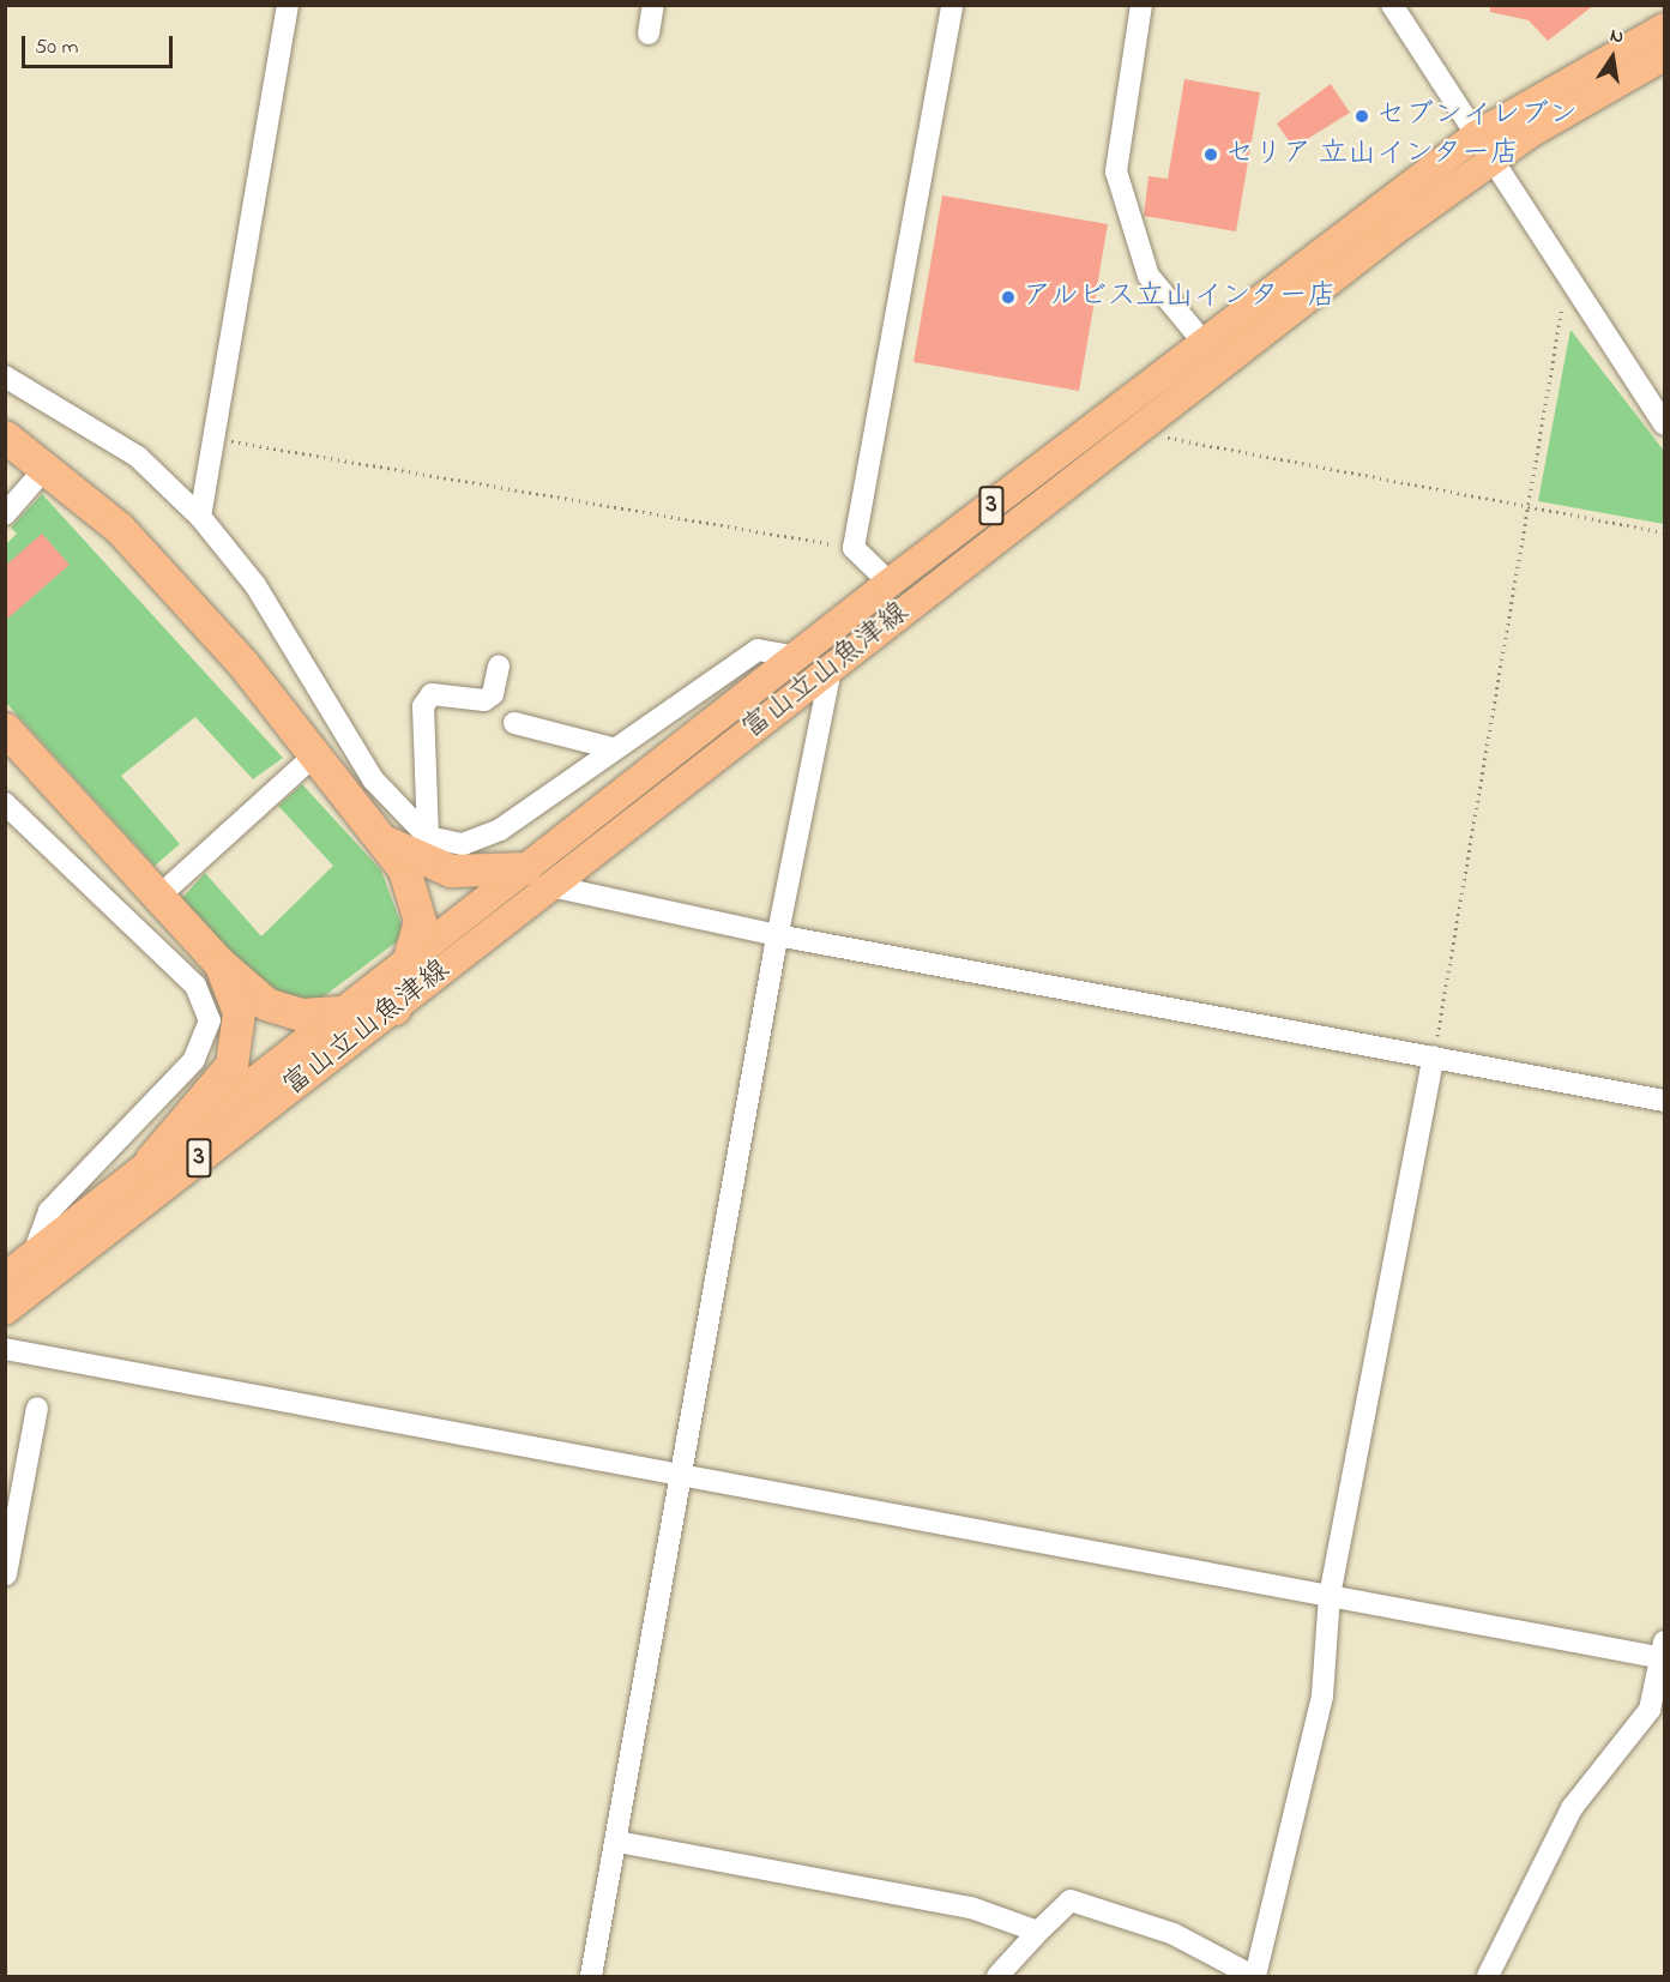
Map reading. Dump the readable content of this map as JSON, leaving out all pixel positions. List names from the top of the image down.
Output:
{
  "streets": {
    "main road": ["3", "富山立山魚津線"]
  },
  "places": ["セブンイレブン", "セリア 立山インター店", "アルビス立山インター店"],
  "scale_bar": "50 m",
  "north": "top"
}
